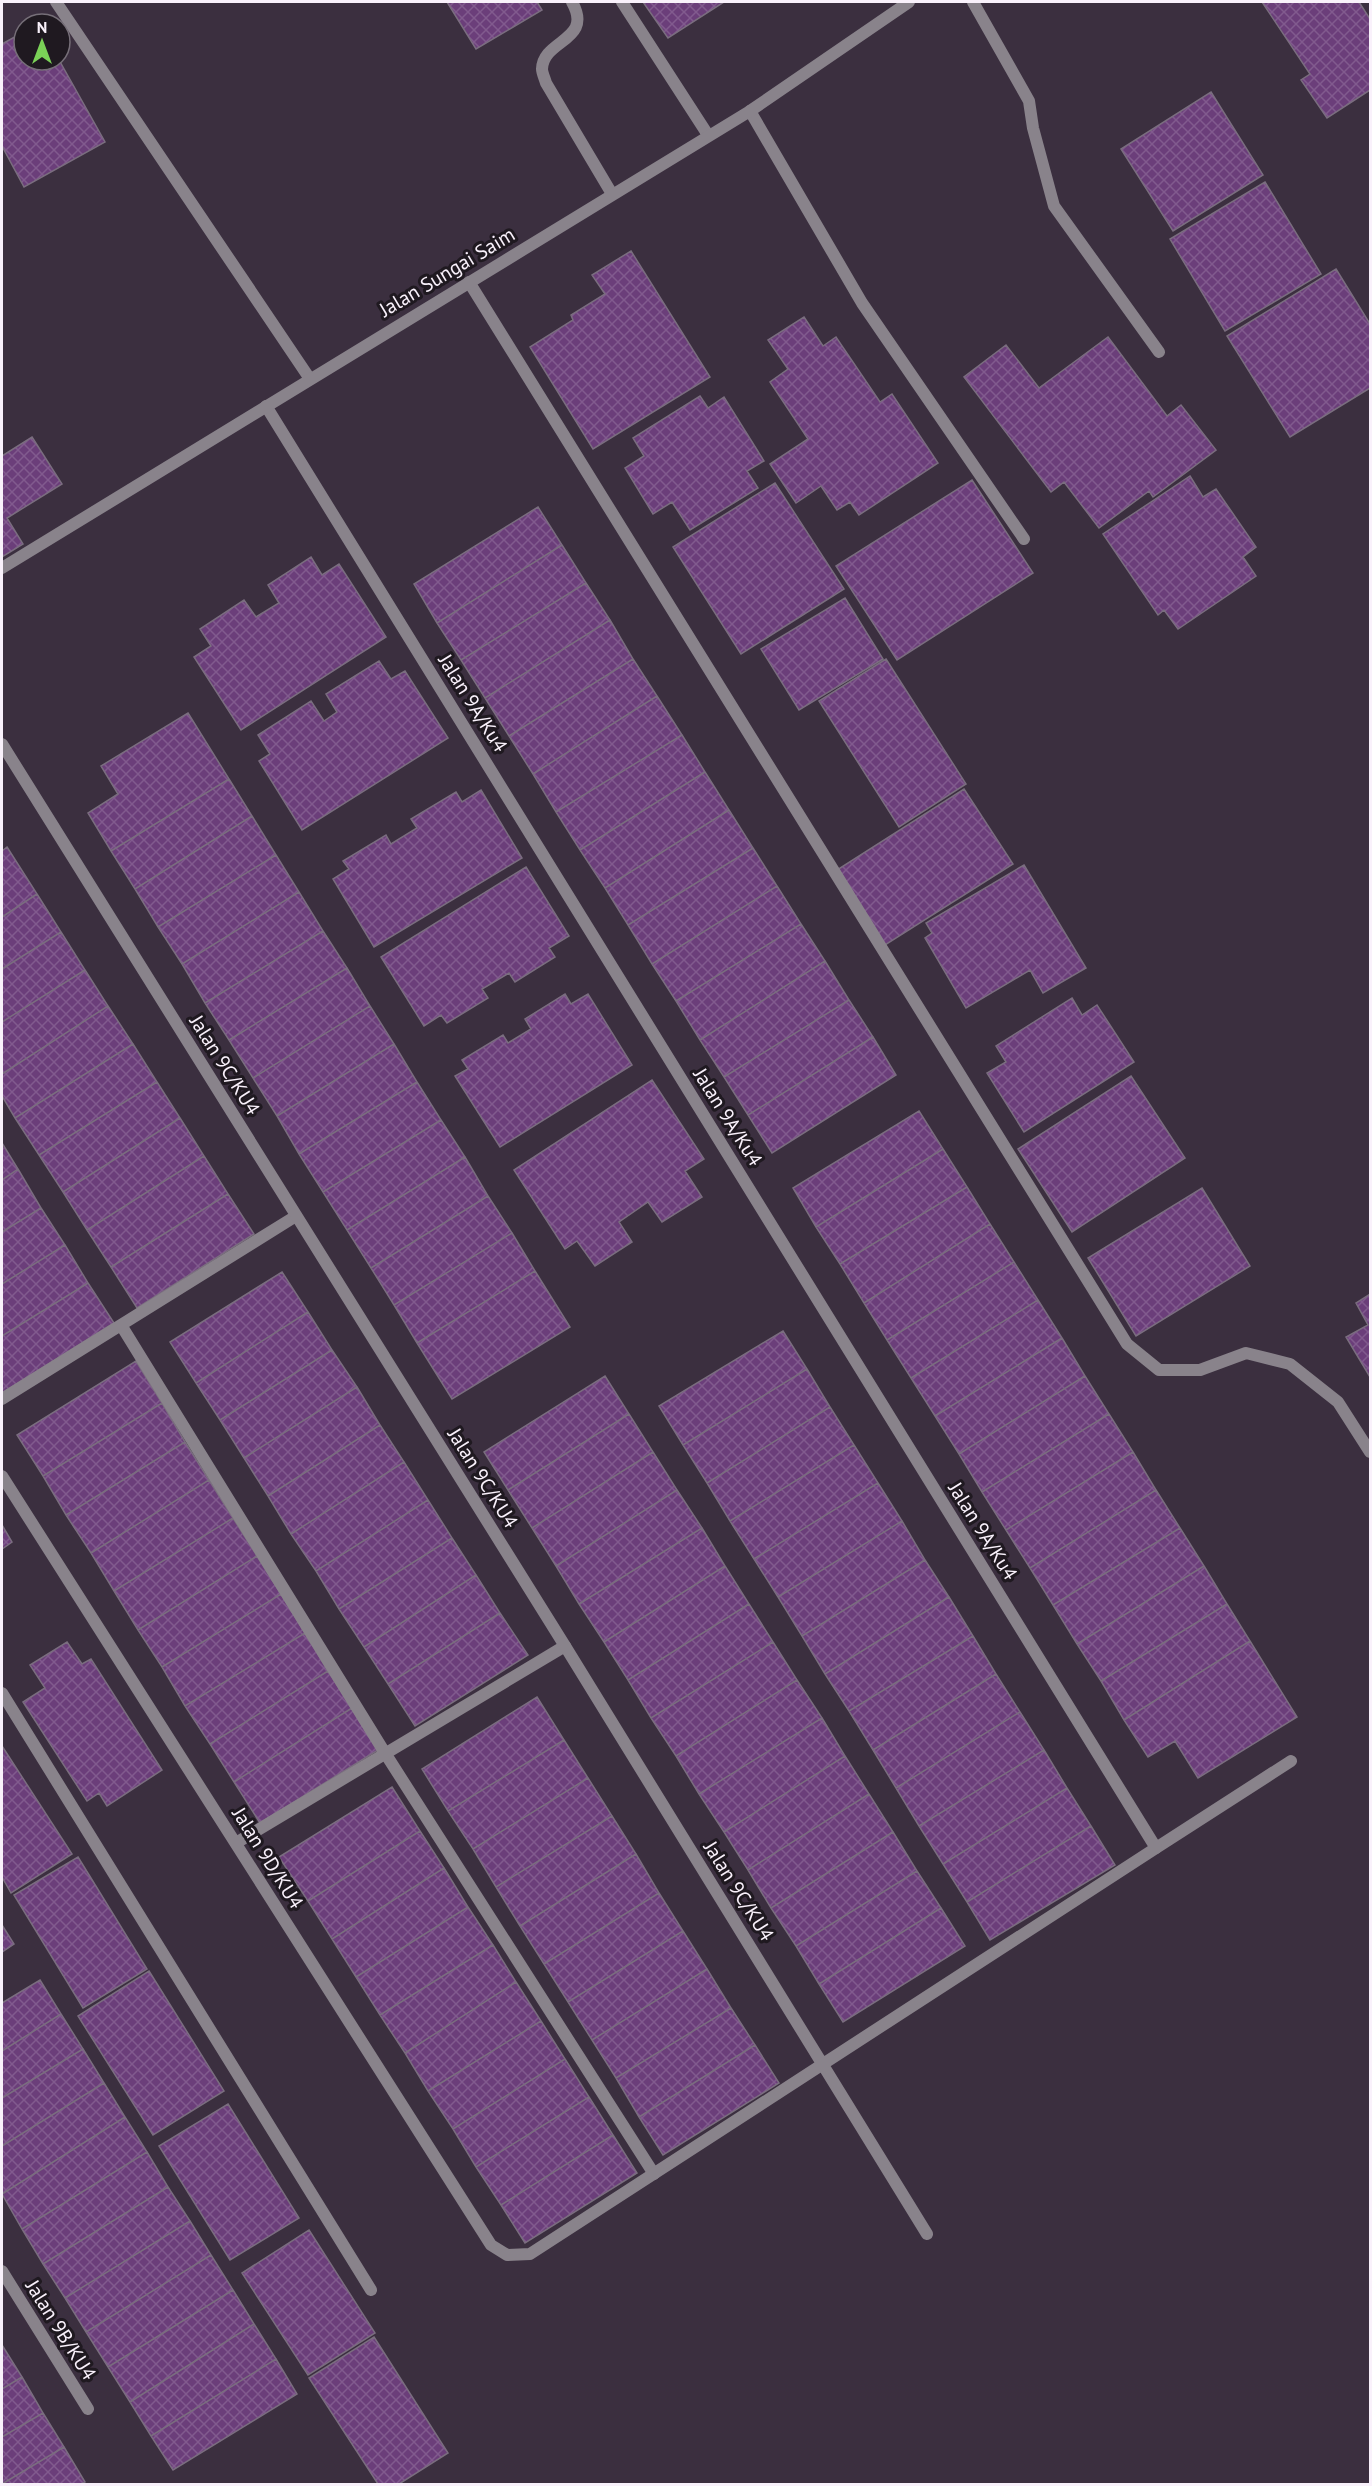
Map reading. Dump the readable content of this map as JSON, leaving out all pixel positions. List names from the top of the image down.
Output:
{
  "streets": {
    "street": [
      "Jalan Sungai Saim",
      "Jalan 9A/Ku4",
      "Jalan 9C/KU4",
      "Jalan 9D/KU4",
      "Jalan 9B/KU4"
    ]
  },
  "crossings": [
    ["Jalan Sungai Saim", "Jalan 9A/Ku4"]
  ],
  "north": "top"
}
